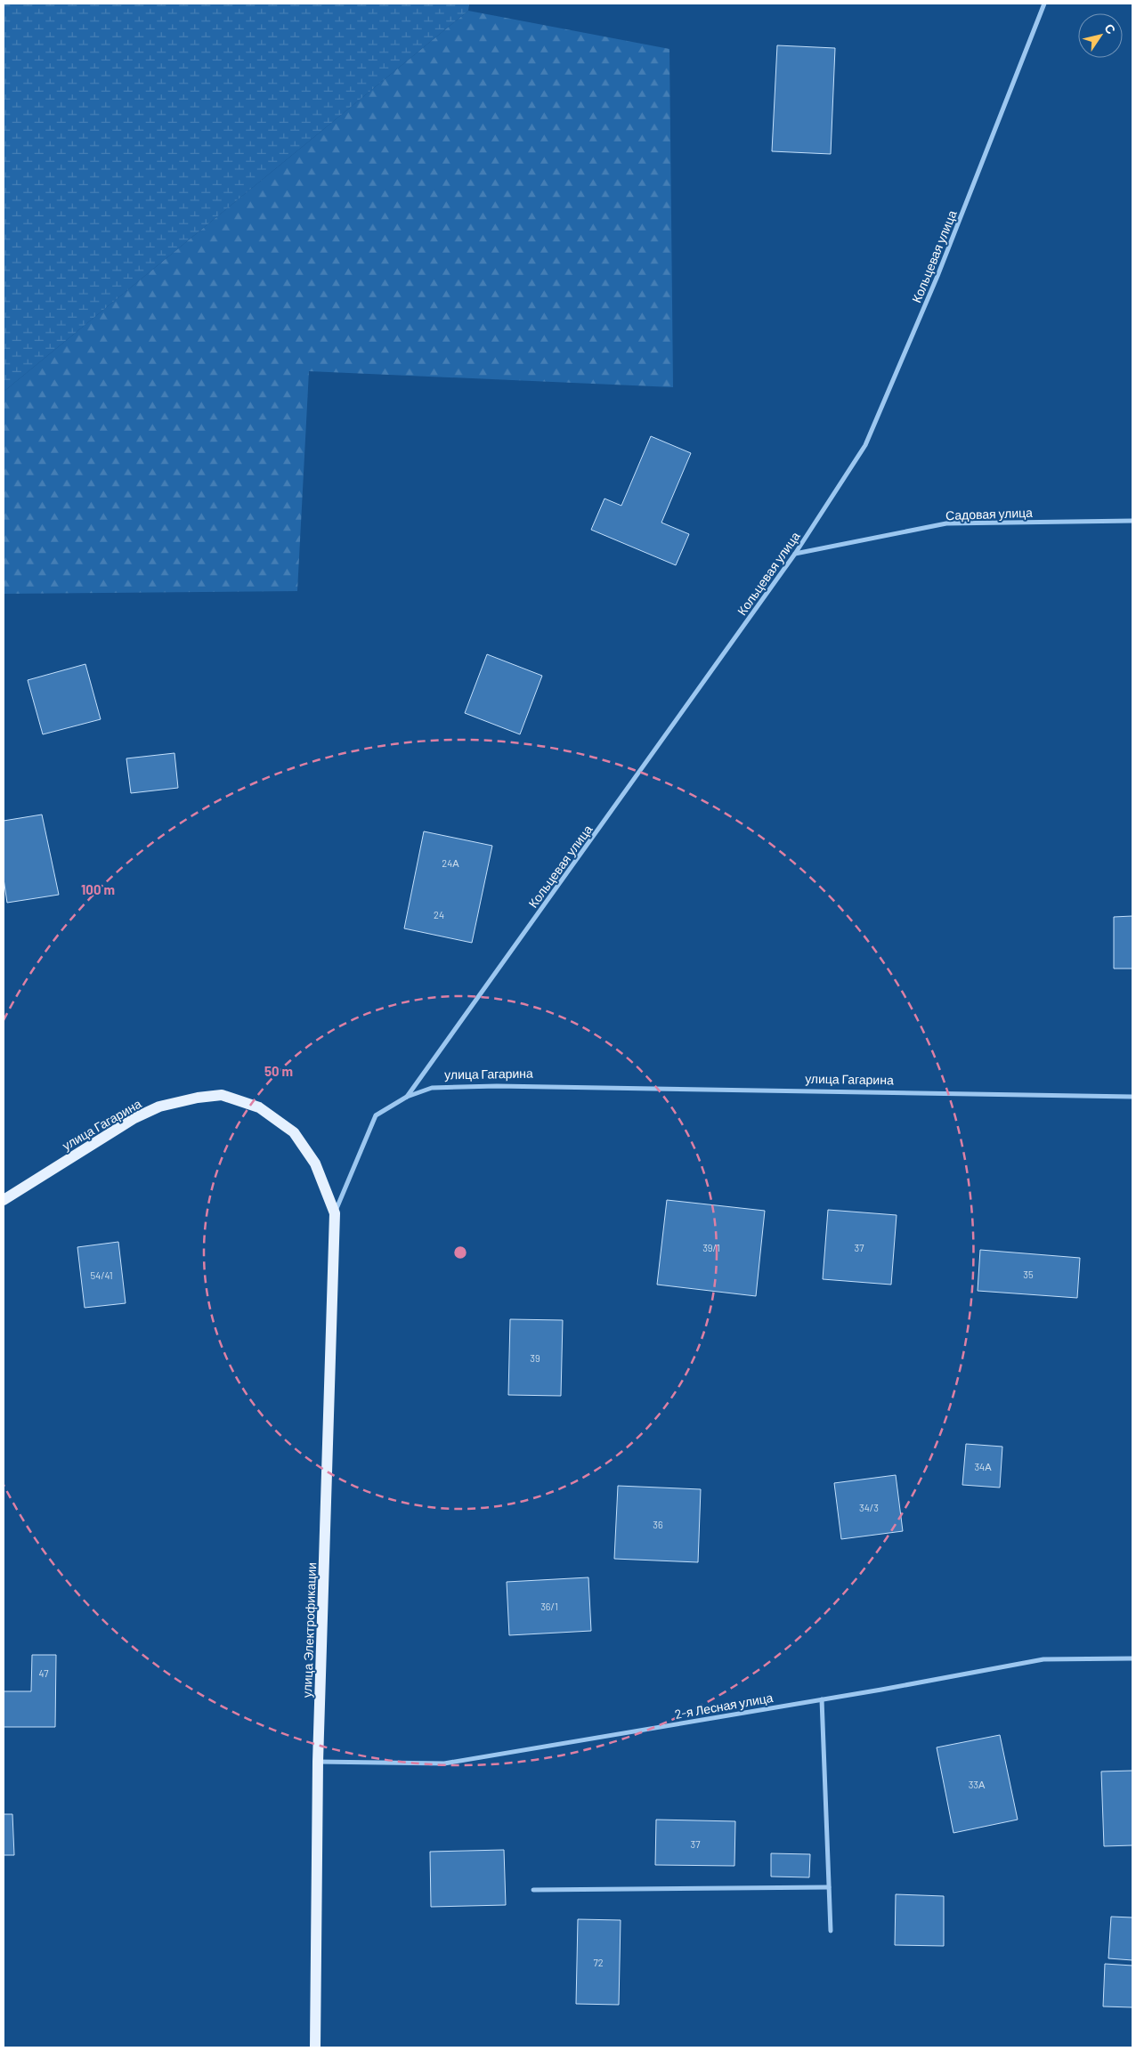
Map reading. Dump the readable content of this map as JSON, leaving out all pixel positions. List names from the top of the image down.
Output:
{
  "streets": {
    "main road": ["улица Гагарина", "улица Электрофикации"],
    "street": ["Кольцевая улица", "Садовая улица", "2-я Лесная улица"]
  },
  "crossings": [
    ["Кольцевая улица", "Садовая улица"],
    ["Кольцевая улица", "улица Гагарина"],
    ["улица Гагарина", "улица Электрофикации"],
    ["улица Электрофикации", "2-я Лесная улица"]
  ],
  "house_numbers": [
    "24А",
    "24",
    "39/1",
    "37",
    "35",
    "54/41",
    "39",
    "34А",
    "34/3",
    "36",
    "36/1",
    "47",
    "33А",
    "37",
    "72"
  ],
  "north": "top right",
  "rings": ["100 m", "50 m"]
}
